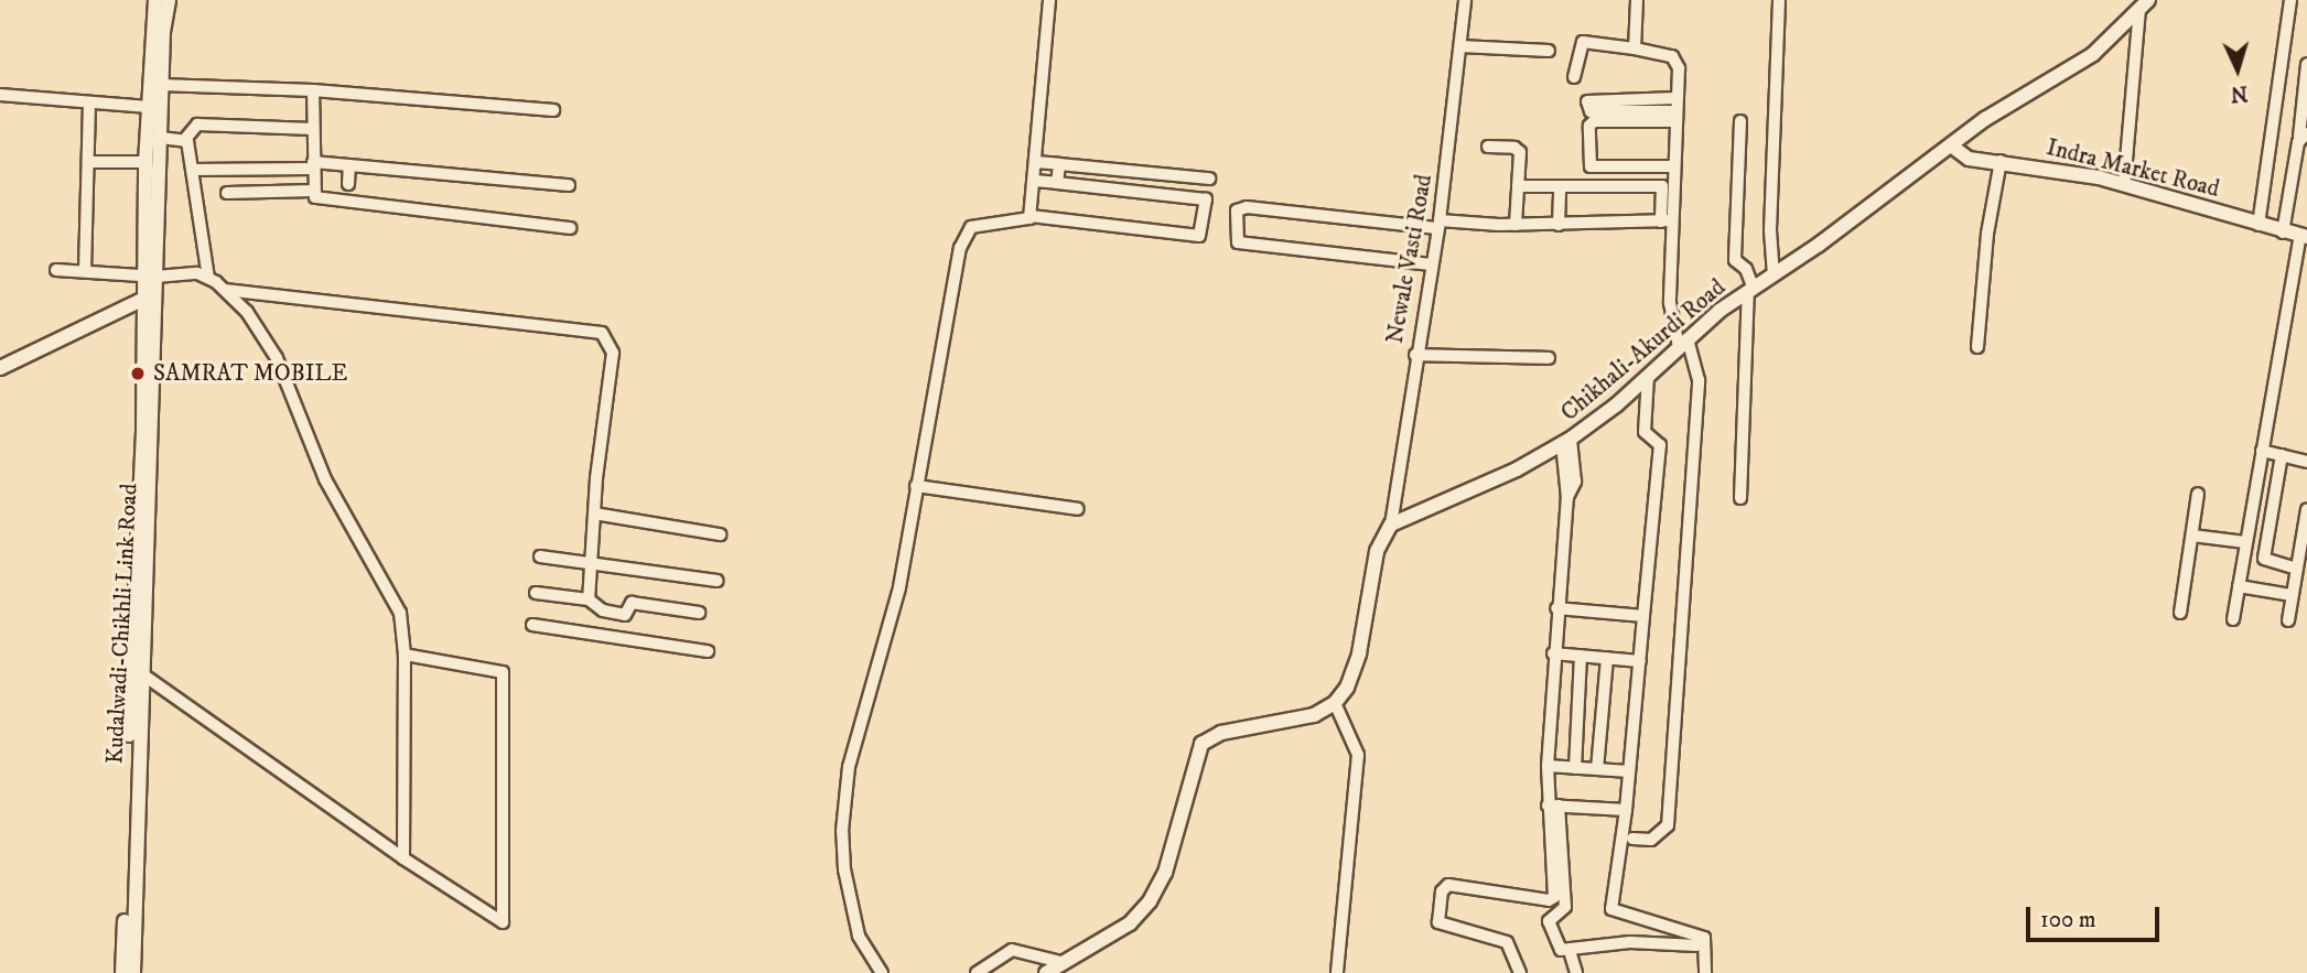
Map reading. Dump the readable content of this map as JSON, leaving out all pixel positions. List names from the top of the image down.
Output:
{
  "streets": {
    "main road": ["Indra Market Road", "Chikhali-Akurdi Road", "Kudalwadi-Chikhli Link Road"],
    "street": ["Newale Vasti Road"]
  },
  "crossings": [
    ["Indra Market Road", "Chikhali-Akurdi Road"],
    ["Newale Vasti Road", "Chikhali-Akurdi Road"]
  ],
  "places": ["SAMRAT MOBILE"],
  "scale_bar": "100 m",
  "north": "bottom"
}
